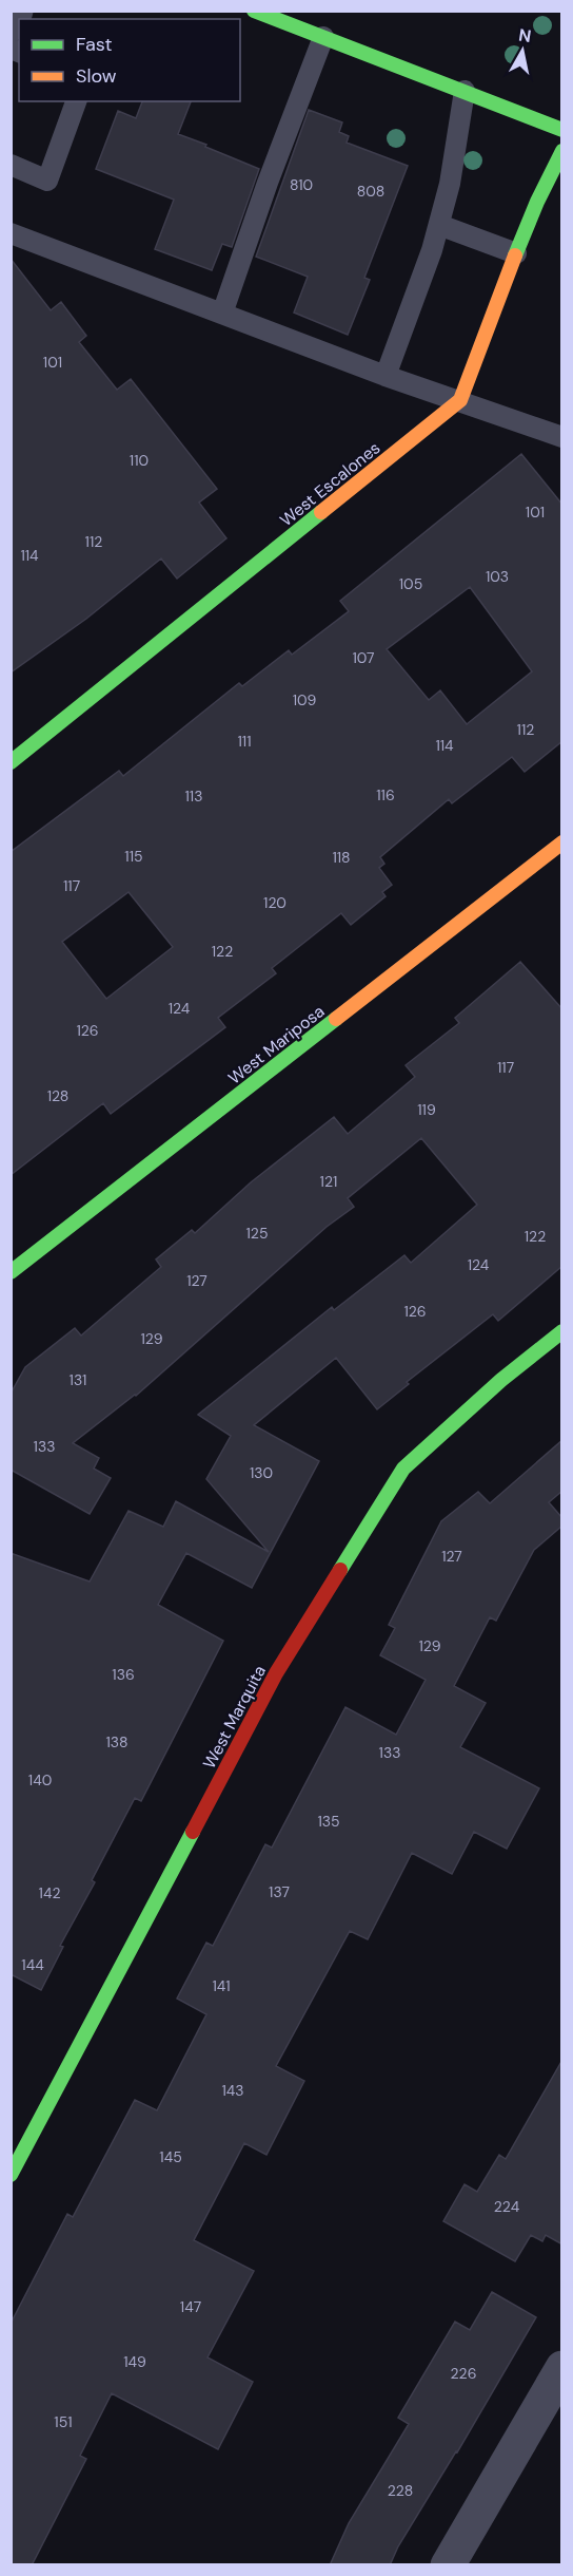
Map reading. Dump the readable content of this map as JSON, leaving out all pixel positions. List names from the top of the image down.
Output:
{
  "streets": {
    "street": ["West Escalones", "West Mariposa", "West Marquita"]
  },
  "house_numbers": [
    "810",
    "808",
    "101",
    "110",
    "101",
    "112",
    "114",
    "103",
    "105",
    "107",
    "109",
    "112",
    "111",
    "114",
    "116",
    "113",
    "115",
    "118",
    "117",
    "120",
    "122",
    "124",
    "126",
    "117",
    "128",
    "119",
    "121",
    "125",
    "122",
    "124",
    "127",
    "126",
    "129",
    "131",
    "133",
    "130",
    "127",
    "129",
    "136",
    "138",
    "133",
    "140",
    "135",
    "137",
    "142",
    "144",
    "141",
    "143",
    "145",
    "224",
    "147",
    "149",
    "226",
    "151",
    "228"
  ],
  "legend": ["Fast", "Slow"],
  "north": "top"
}
